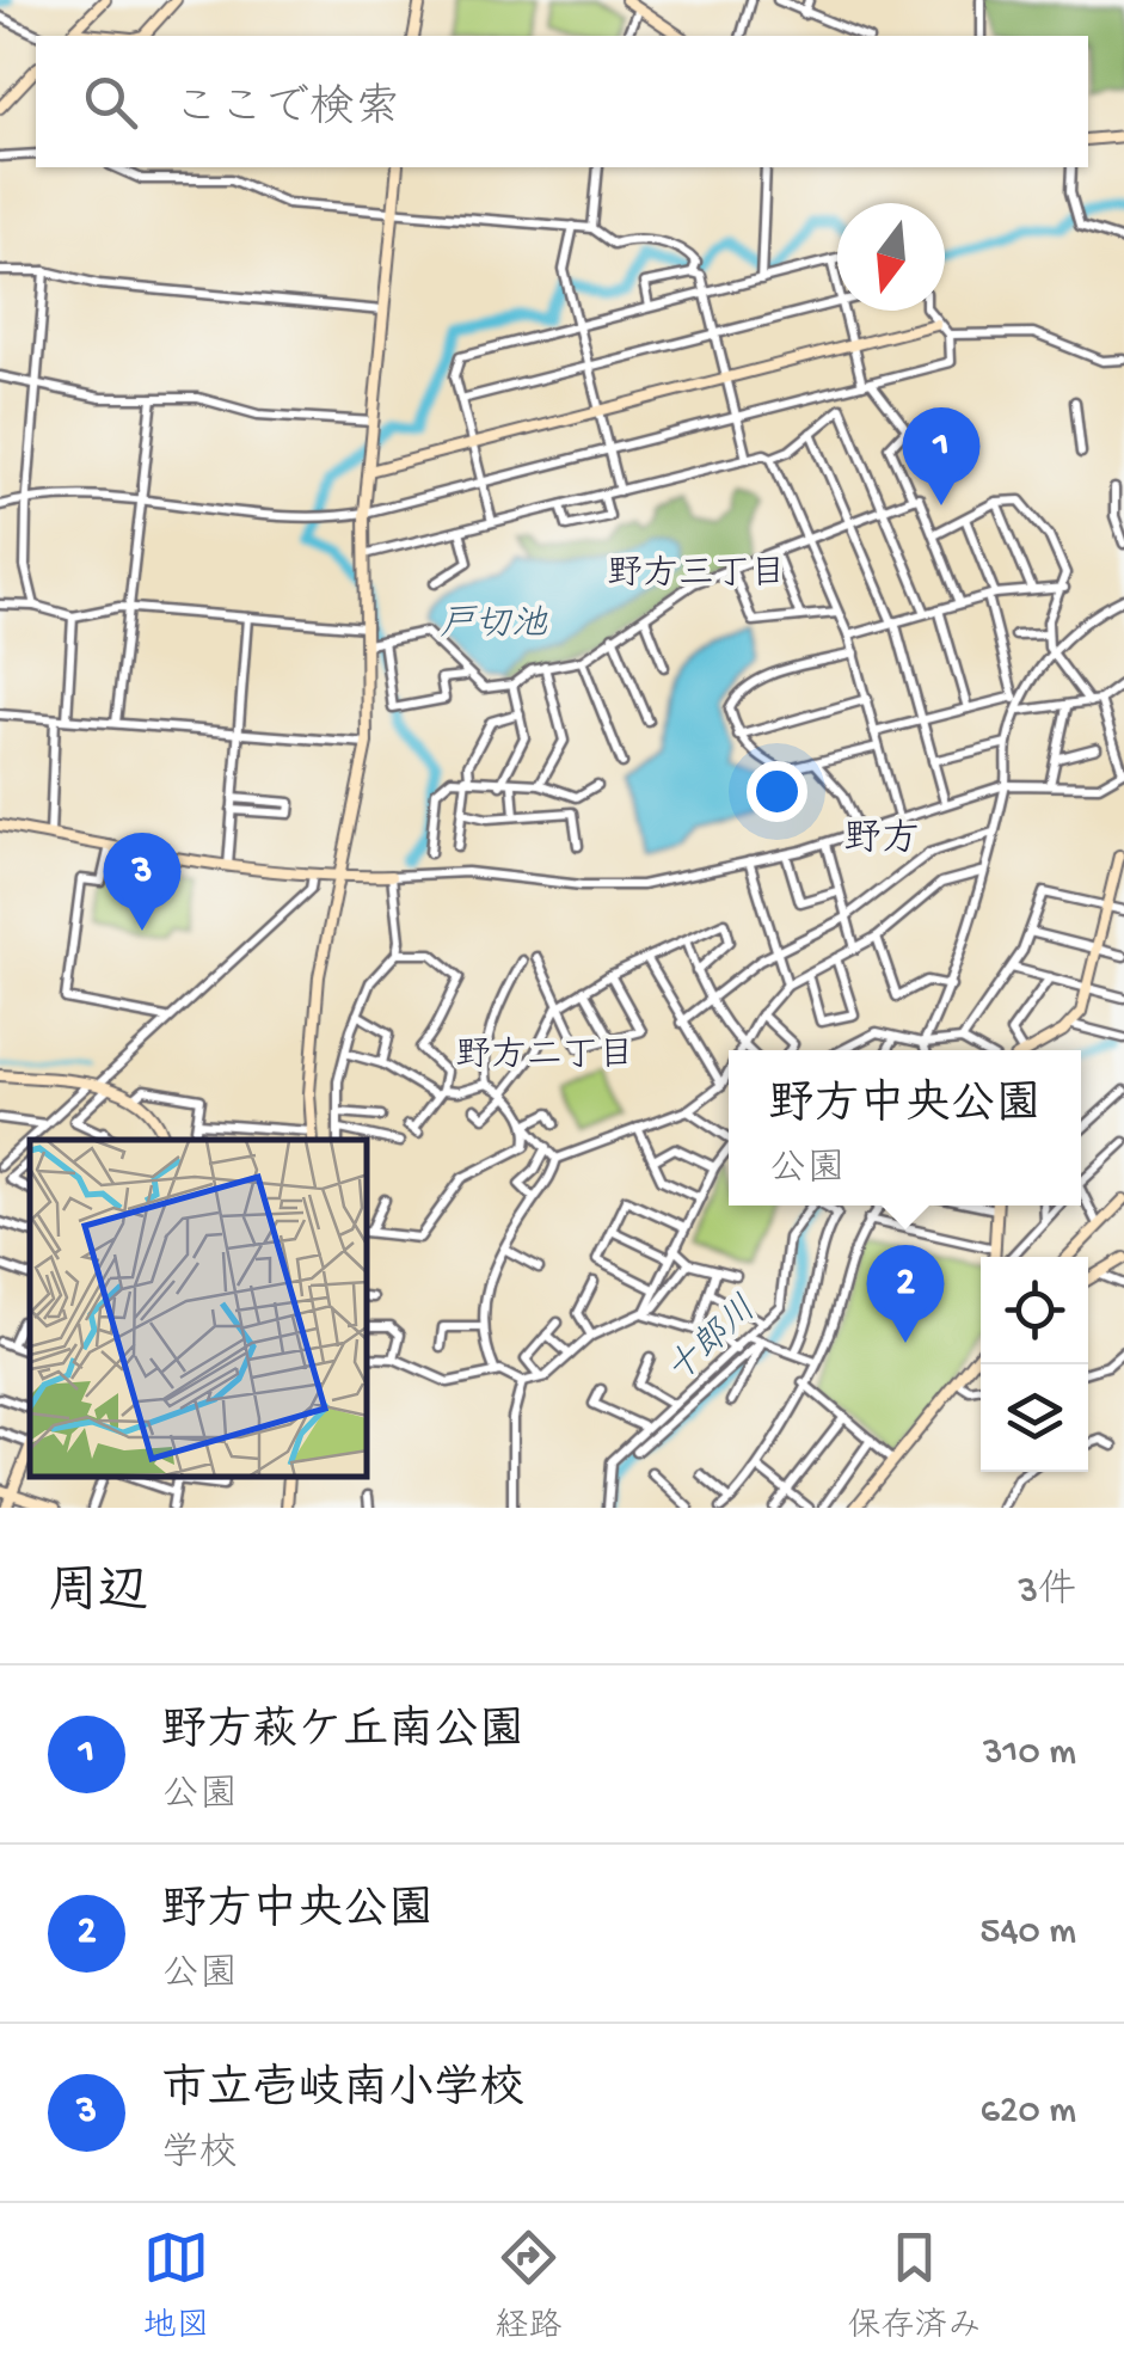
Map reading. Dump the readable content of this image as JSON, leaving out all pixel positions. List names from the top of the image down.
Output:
{
  "districts": ["野方三丁目", "野方", "野方二丁目"],
  "water": ["戸切池", "十郎川"],
  "north": "bottom",
  "page": {
    "search": "ここで検索",
    "pins": ["1", "3", "2"],
    "popup": ["野方中央公園", "公園"],
    "heading": ["周辺", "3件"],
    "list": [
      {
        "mark": "1",
        "name": "野方萩ケ丘南公園",
        "note": "公園",
        "value": "310 m"
      },
      {
        "mark": "2",
        "name": "野方中央公園",
        "note": "公園",
        "value": "540 m"
      },
      {
        "mark": "3",
        "name": "市立壱岐南小学校",
        "note": "学校",
        "value": "620 m"
      }
    ],
    "nav": ["地図", "経路", "保存済み"]
  }
}
